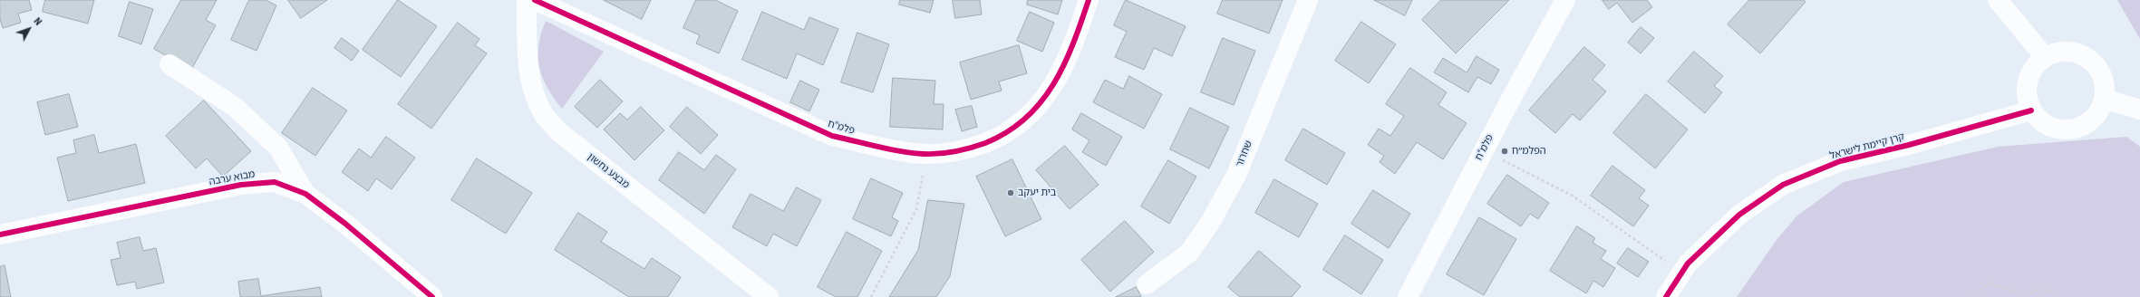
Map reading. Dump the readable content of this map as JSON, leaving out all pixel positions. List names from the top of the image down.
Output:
{
  "streets": {
    "street": [
      "פלמ\"ח",
      "קרן קיימת לישראל",
      "שחרור",
      "מבצע נחשון",
      "מבוא ערבה"
    ]
  },
  "places": ["הפלמ״ח", "בית יעקב"],
  "north": "top right"
}
